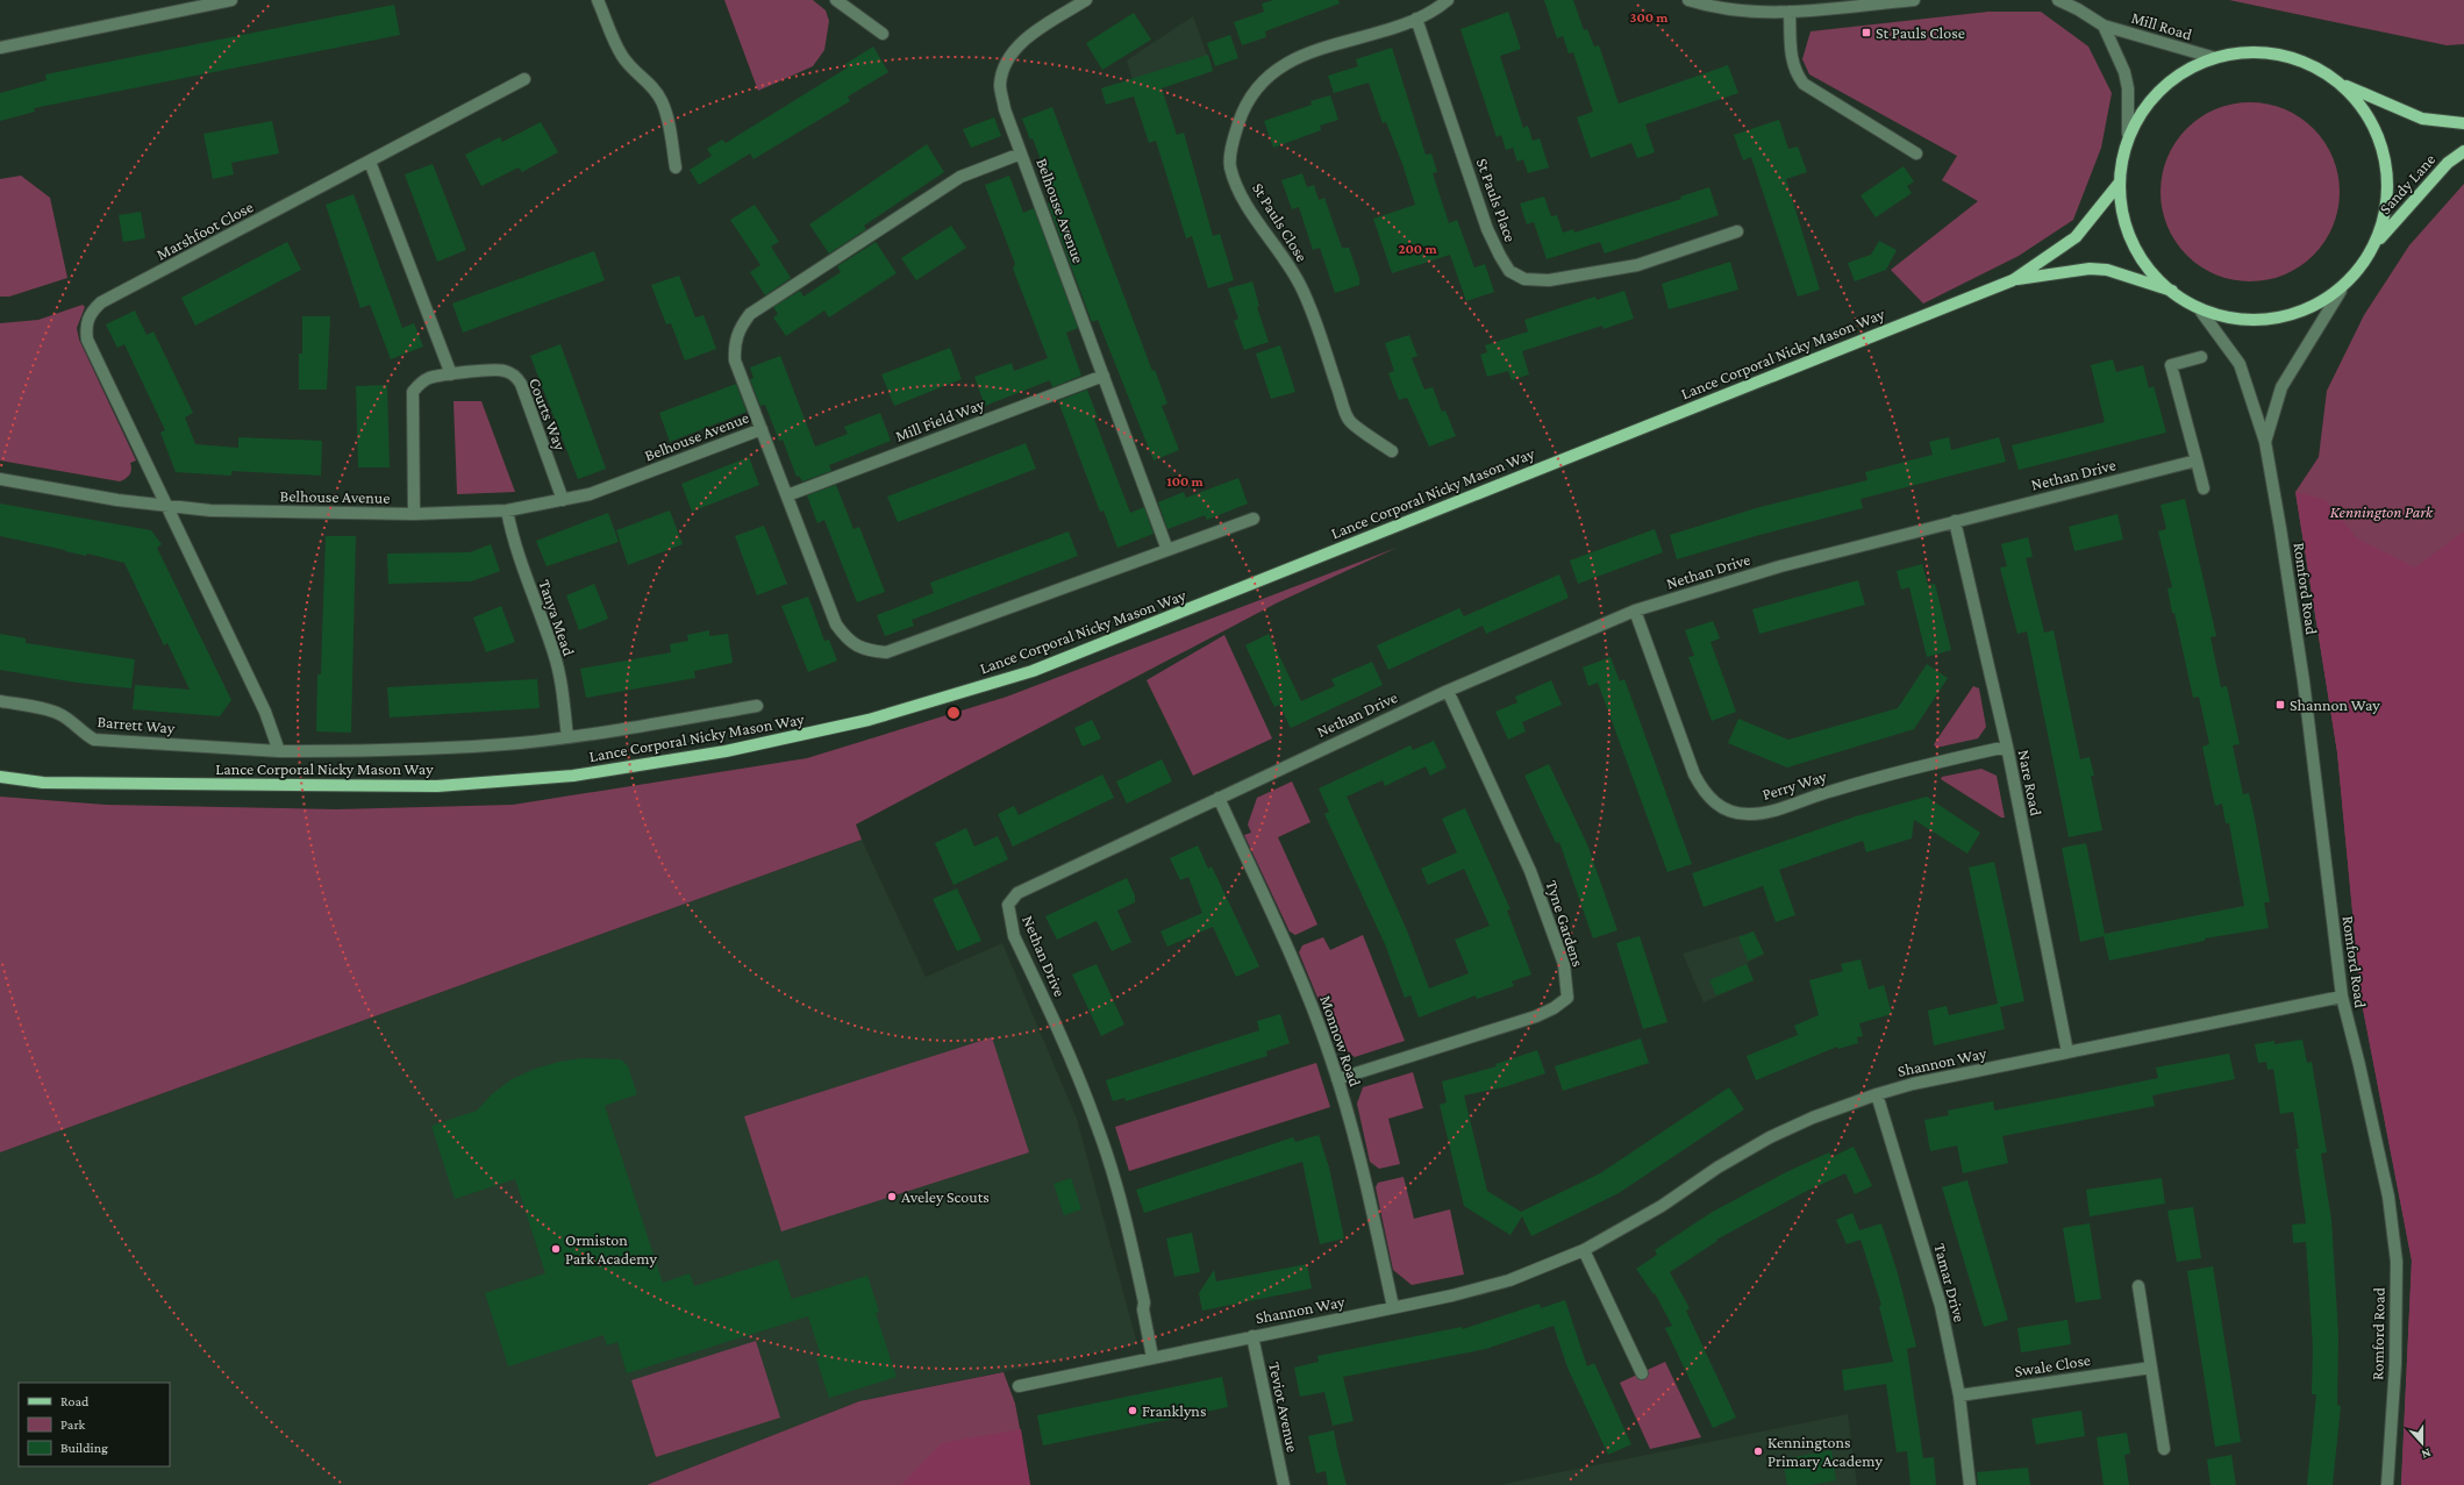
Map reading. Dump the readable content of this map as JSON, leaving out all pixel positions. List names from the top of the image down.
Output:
{
  "streets": {
    "main road": ["Sandy Lane", "Lance Corporal Nicky Mason Way"],
    "street": [
      "Mill Road",
      "St Pauls Place",
      "Belhouse Avenue",
      "St Pauls Close",
      "Marshfoot Close",
      "Courts Way",
      "Mill Field Way",
      "Nethan Drive",
      "Romford Road",
      "Tanya Mead",
      "Barrett Way",
      "Nare Road",
      "Perry Way",
      "Tyne Gardens",
      "Monnow Road",
      "Shannon Way",
      "Tamar Drive",
      "Swale Close",
      "Teviot Avenue"
    ]
  },
  "crossings": [
    ["St Pauls Place", "St Pauls Close"],
    ["Belhouse Avenue", "Marshfoot Close"],
    ["Belhouse Avenue", "Courts Way"],
    ["Belhouse Avenue", "Mill Field Way"],
    ["Belhouse Avenue", "Tanya Mead"],
    ["Marshfoot Close", "Barrett Way"],
    ["Nethan Drive", "Nare Road"],
    ["Nethan Drive", "Perry Way"],
    ["Nethan Drive", "Tyne Gardens"],
    ["Nethan Drive", "Monnow Road"],
    ["Nethan Drive", "Shannon Way"],
    ["Romford Road", "Shannon Way"],
    ["Tanya Mead", "Barrett Way"],
    ["Nare Road", "Perry Way"],
    ["Nare Road", "Shannon Way"],
    ["Tyne Gardens", "Monnow Road"],
    ["Monnow Road", "Shannon Way"],
    ["Shannon Way", "Tamar Drive"],
    ["Shannon Way", "Teviot Avenue"],
    ["Tamar Drive", "Swale Close"]
  ],
  "parks": ["Kennington Park"],
  "places": {
    "transit": ["St Pauls Close", "Shannon Way"],
    "other": [
      "Aveley Scouts",
      "Ormiston Park Academy",
      "Franklyns",
      "Kenningtons Primary Academy"
    ]
  },
  "legend": ["Road", "Park", "Building"],
  "north": "bottom",
  "rings": ["300 m", "200 m", "100 m"]
}
